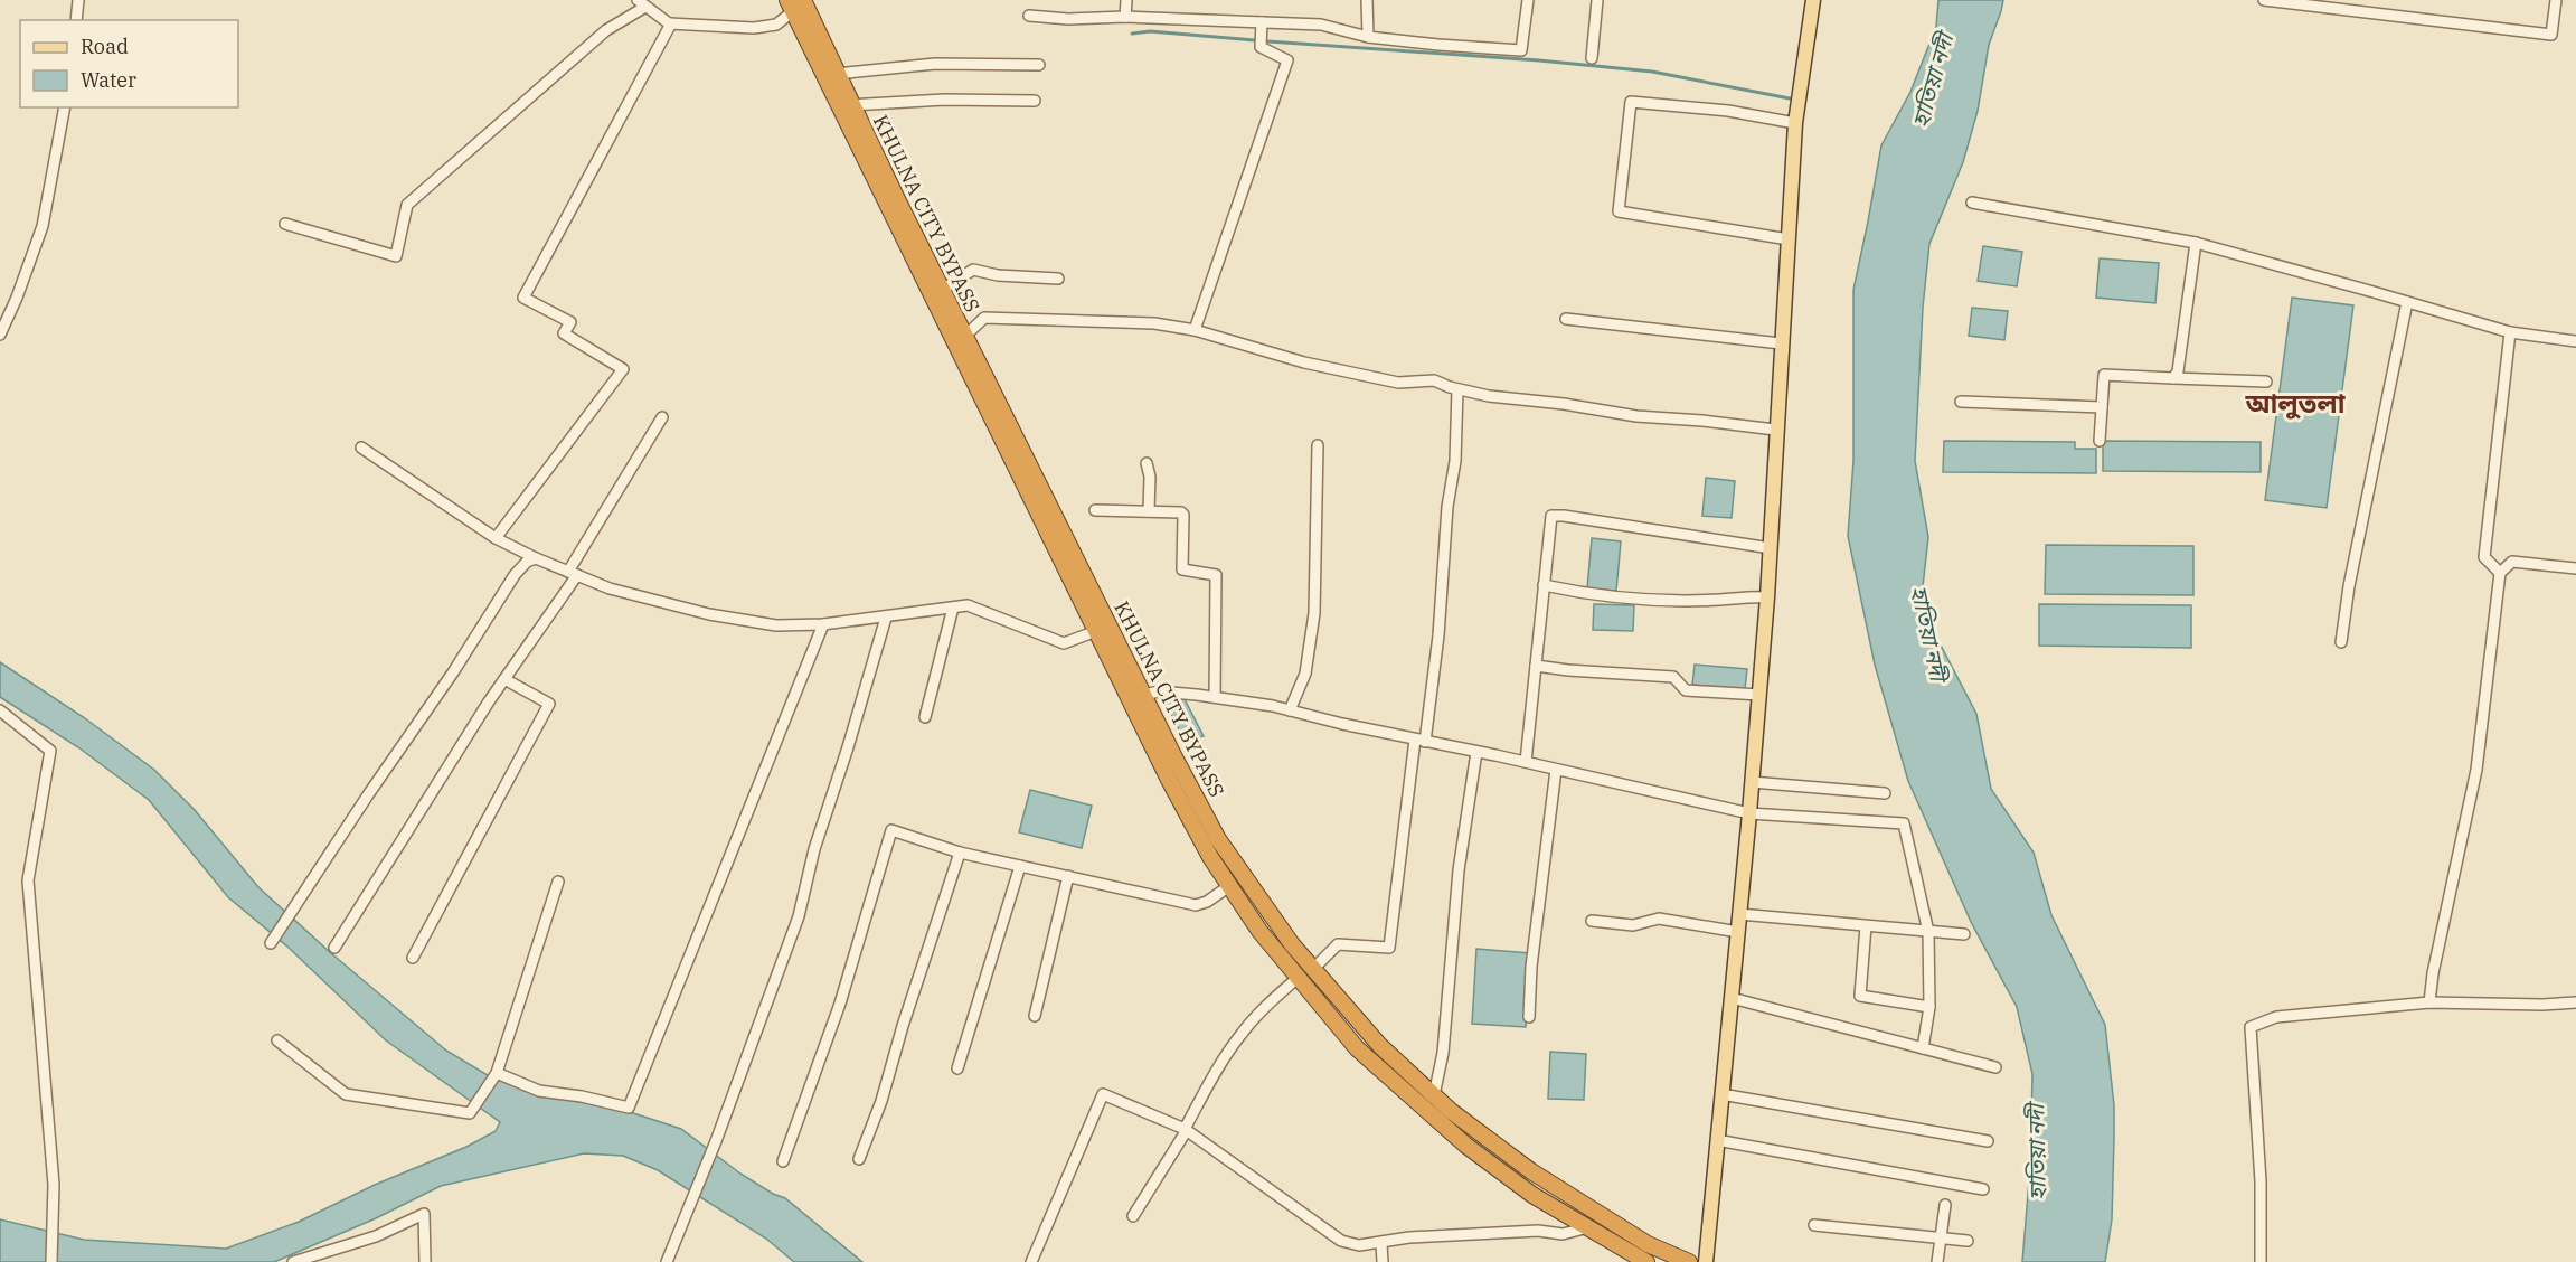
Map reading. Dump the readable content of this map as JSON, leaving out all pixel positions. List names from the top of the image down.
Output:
{
  "streets": {
    "highway": ["KHULNA CITY BYPASS"]
  },
  "districts": ["আলুতলা"],
  "water": ["হাতিয়া নদী"],
  "legend": ["Road", "Water"]
}
